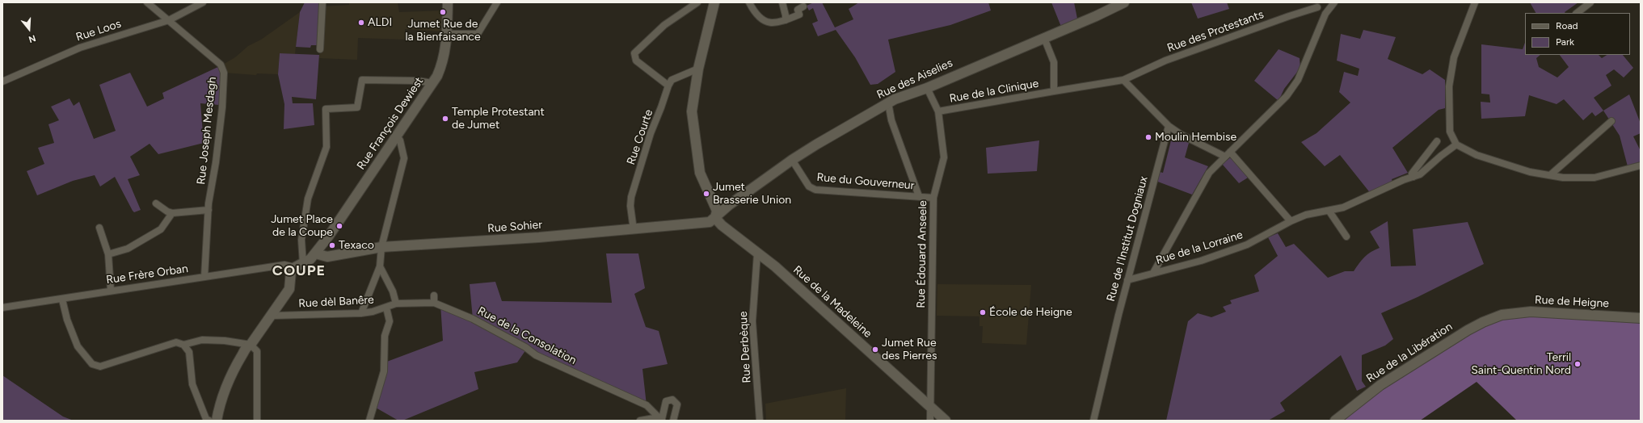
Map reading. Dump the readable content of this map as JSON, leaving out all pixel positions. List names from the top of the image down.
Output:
{
  "streets": {
    "street": [
      "Rue Loos",
      "Rue des Protestants",
      "Rue des Aiselies",
      "Rue de la Clinique",
      "Rue François Dewiest",
      "Rue Joseph Mesdagh",
      "Rue Courte",
      "Rue du Gouverneur",
      "Rue Sohier",
      "Rue de l'Institut Dogniaux",
      "Rue de la Lorraine",
      "Rue Édouard Anseele",
      "Rue Frère Orban",
      "Rue dèl Banêre",
      "Rue de la Madeleine",
      "Rue de Heigne",
      "Rue de la Consolation",
      "Rue Derbèque",
      "Rue de la Libération"
    ]
  },
  "crossings": [
    ["Rue Loos", "Rue Joseph Mesdagh"],
    ["Rue des Protestants", "Rue de la Clinique"],
    ["Rue des Aiselies", "Rue de la Clinique"],
    ["Rue des Aiselies", "Rue du Gouverneur"],
    ["Rue des Aiselies", "Rue Sohier"],
    ["Rue des Aiselies", "Rue Édouard Anseele"],
    ["Rue des Aiselies", "Rue de la Madeleine"],
    ["Rue de la Clinique", "Rue Édouard Anseele"],
    ["Rue François Dewiest", "Rue Sohier"],
    ["Rue François Dewiest", "Rue Frère Orban"],
    ["Rue Joseph Mesdagh", "Rue Frère Orban"],
    ["Rue Courte", "Rue Sohier"],
    ["Rue du Gouverneur", "Rue Édouard Anseele"],
    ["Rue Sohier", "Rue de la Madeleine"],
    ["Rue de l'Institut Dogniaux", "Rue de la Lorraine"],
    ["Rue Édouard Anseele", "Rue de la Madeleine"],
    ["Rue dèl Banêre", "Rue de la Consolation"],
    ["Rue de la Madeleine", "Rue Derbèque"],
    ["Rue de Heigne", "Rue de la Libération"]
  ],
  "districts": ["COUPE"],
  "places": [
    "Jumet Rue de la Bienfaisance",
    "ALDI",
    "Temple Protestant de Jumet",
    "Moulin Hembise",
    "Jumet Brasserie Union",
    "Jumet Place de la Coupe",
    "Texaco",
    "École de Heigne",
    "Jumet Rue des Pierres",
    "Terril Saint-Quentin Nord"
  ],
  "legend": ["Road", "Park"],
  "north": "bottom"
}
